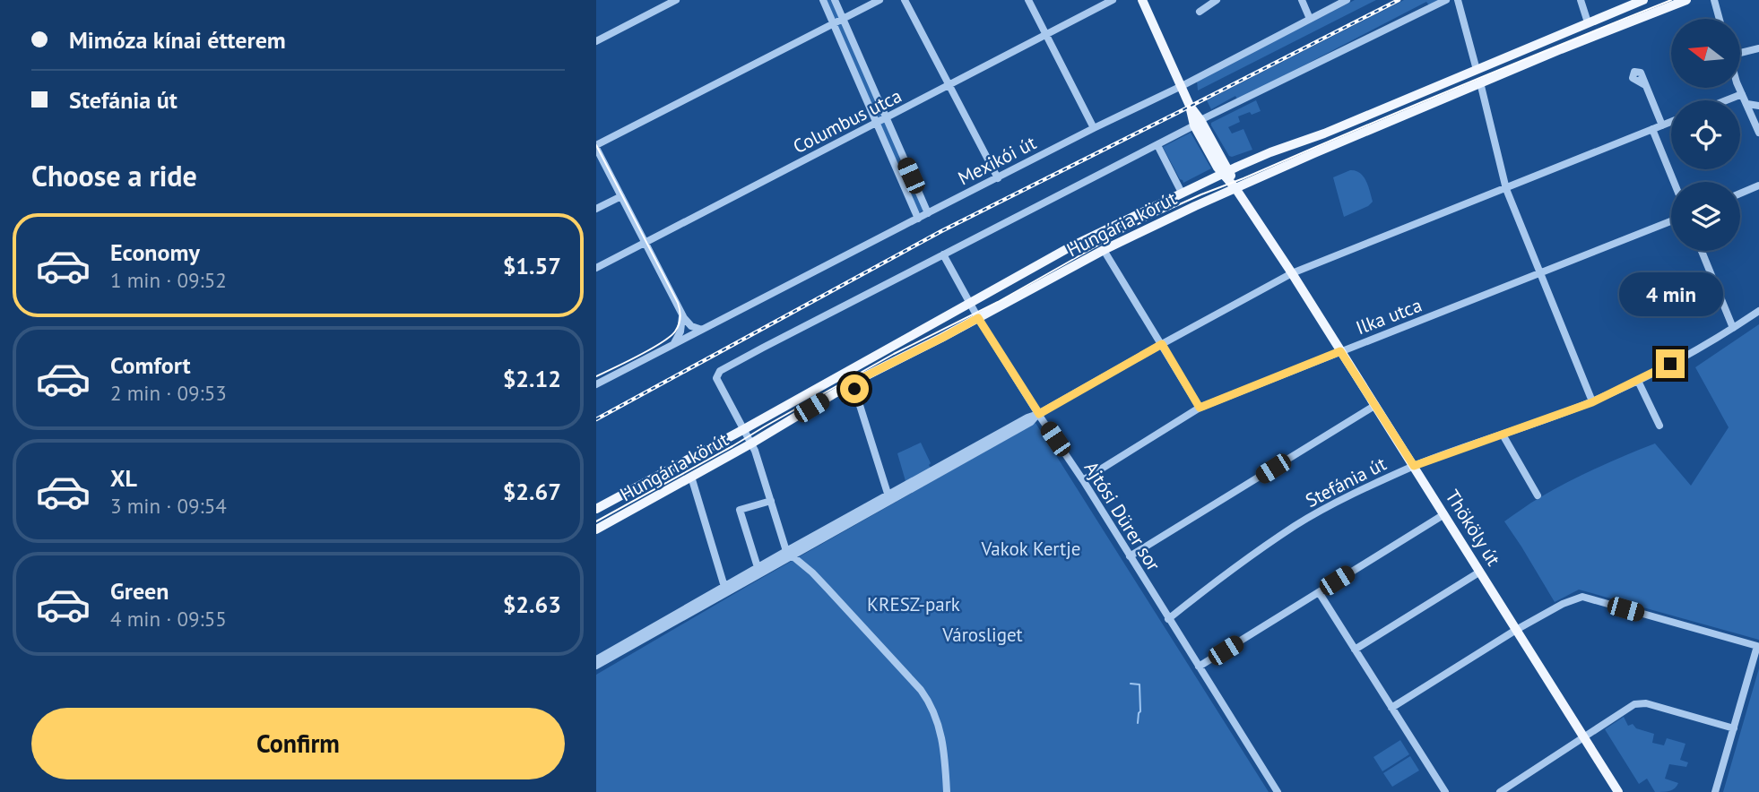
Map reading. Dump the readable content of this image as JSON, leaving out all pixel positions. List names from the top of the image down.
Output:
{
  "streets": {
    "main road": ["Hungária körút", "Thököly út"],
    "street": [
      "Columbus utca",
      "Mexikói út",
      "Ilka utca",
      "Stefánia út",
      "Ajtósi Dürer sor"
    ]
  },
  "crossings": [
    ["Mexikói út", "Thököly út"],
    ["Hungária körút", "Ajtósi Dürer sor"],
    ["Hungária körút", "Thököly út"],
    ["Ilka utca", "Ajtósi Dürer sor"],
    ["Ilka utca", "Thököly út"],
    ["Stefánia út", "Ajtósi Dürer sor"],
    ["Stefánia út", "Thököly út"]
  ],
  "parks": ["Vakok Kertje", "KRESZ-park", "Városliget"],
  "north": "left",
  "page": {
    "banner": ["Mimóza kínai étterem", "Stefánia út"],
    "heading": "Choose a ride",
    "list": [
      {
        "name": "Economy",
        "note": "1 min · 09:52",
        "value": "$1.57"
      },
      {
        "name": "Comfort",
        "note": "2 min · 09:53",
        "value": "$2.12"
      },
      {
        "name": "XL",
        "note": "3 min · 09:54",
        "value": "$2.67"
      },
      {
        "name": "Green",
        "note": "4 min · 09:55",
        "value": "$2.63"
      }
    ],
    "bubble": "4 min",
    "buttons": "Confirm"
  }
}
